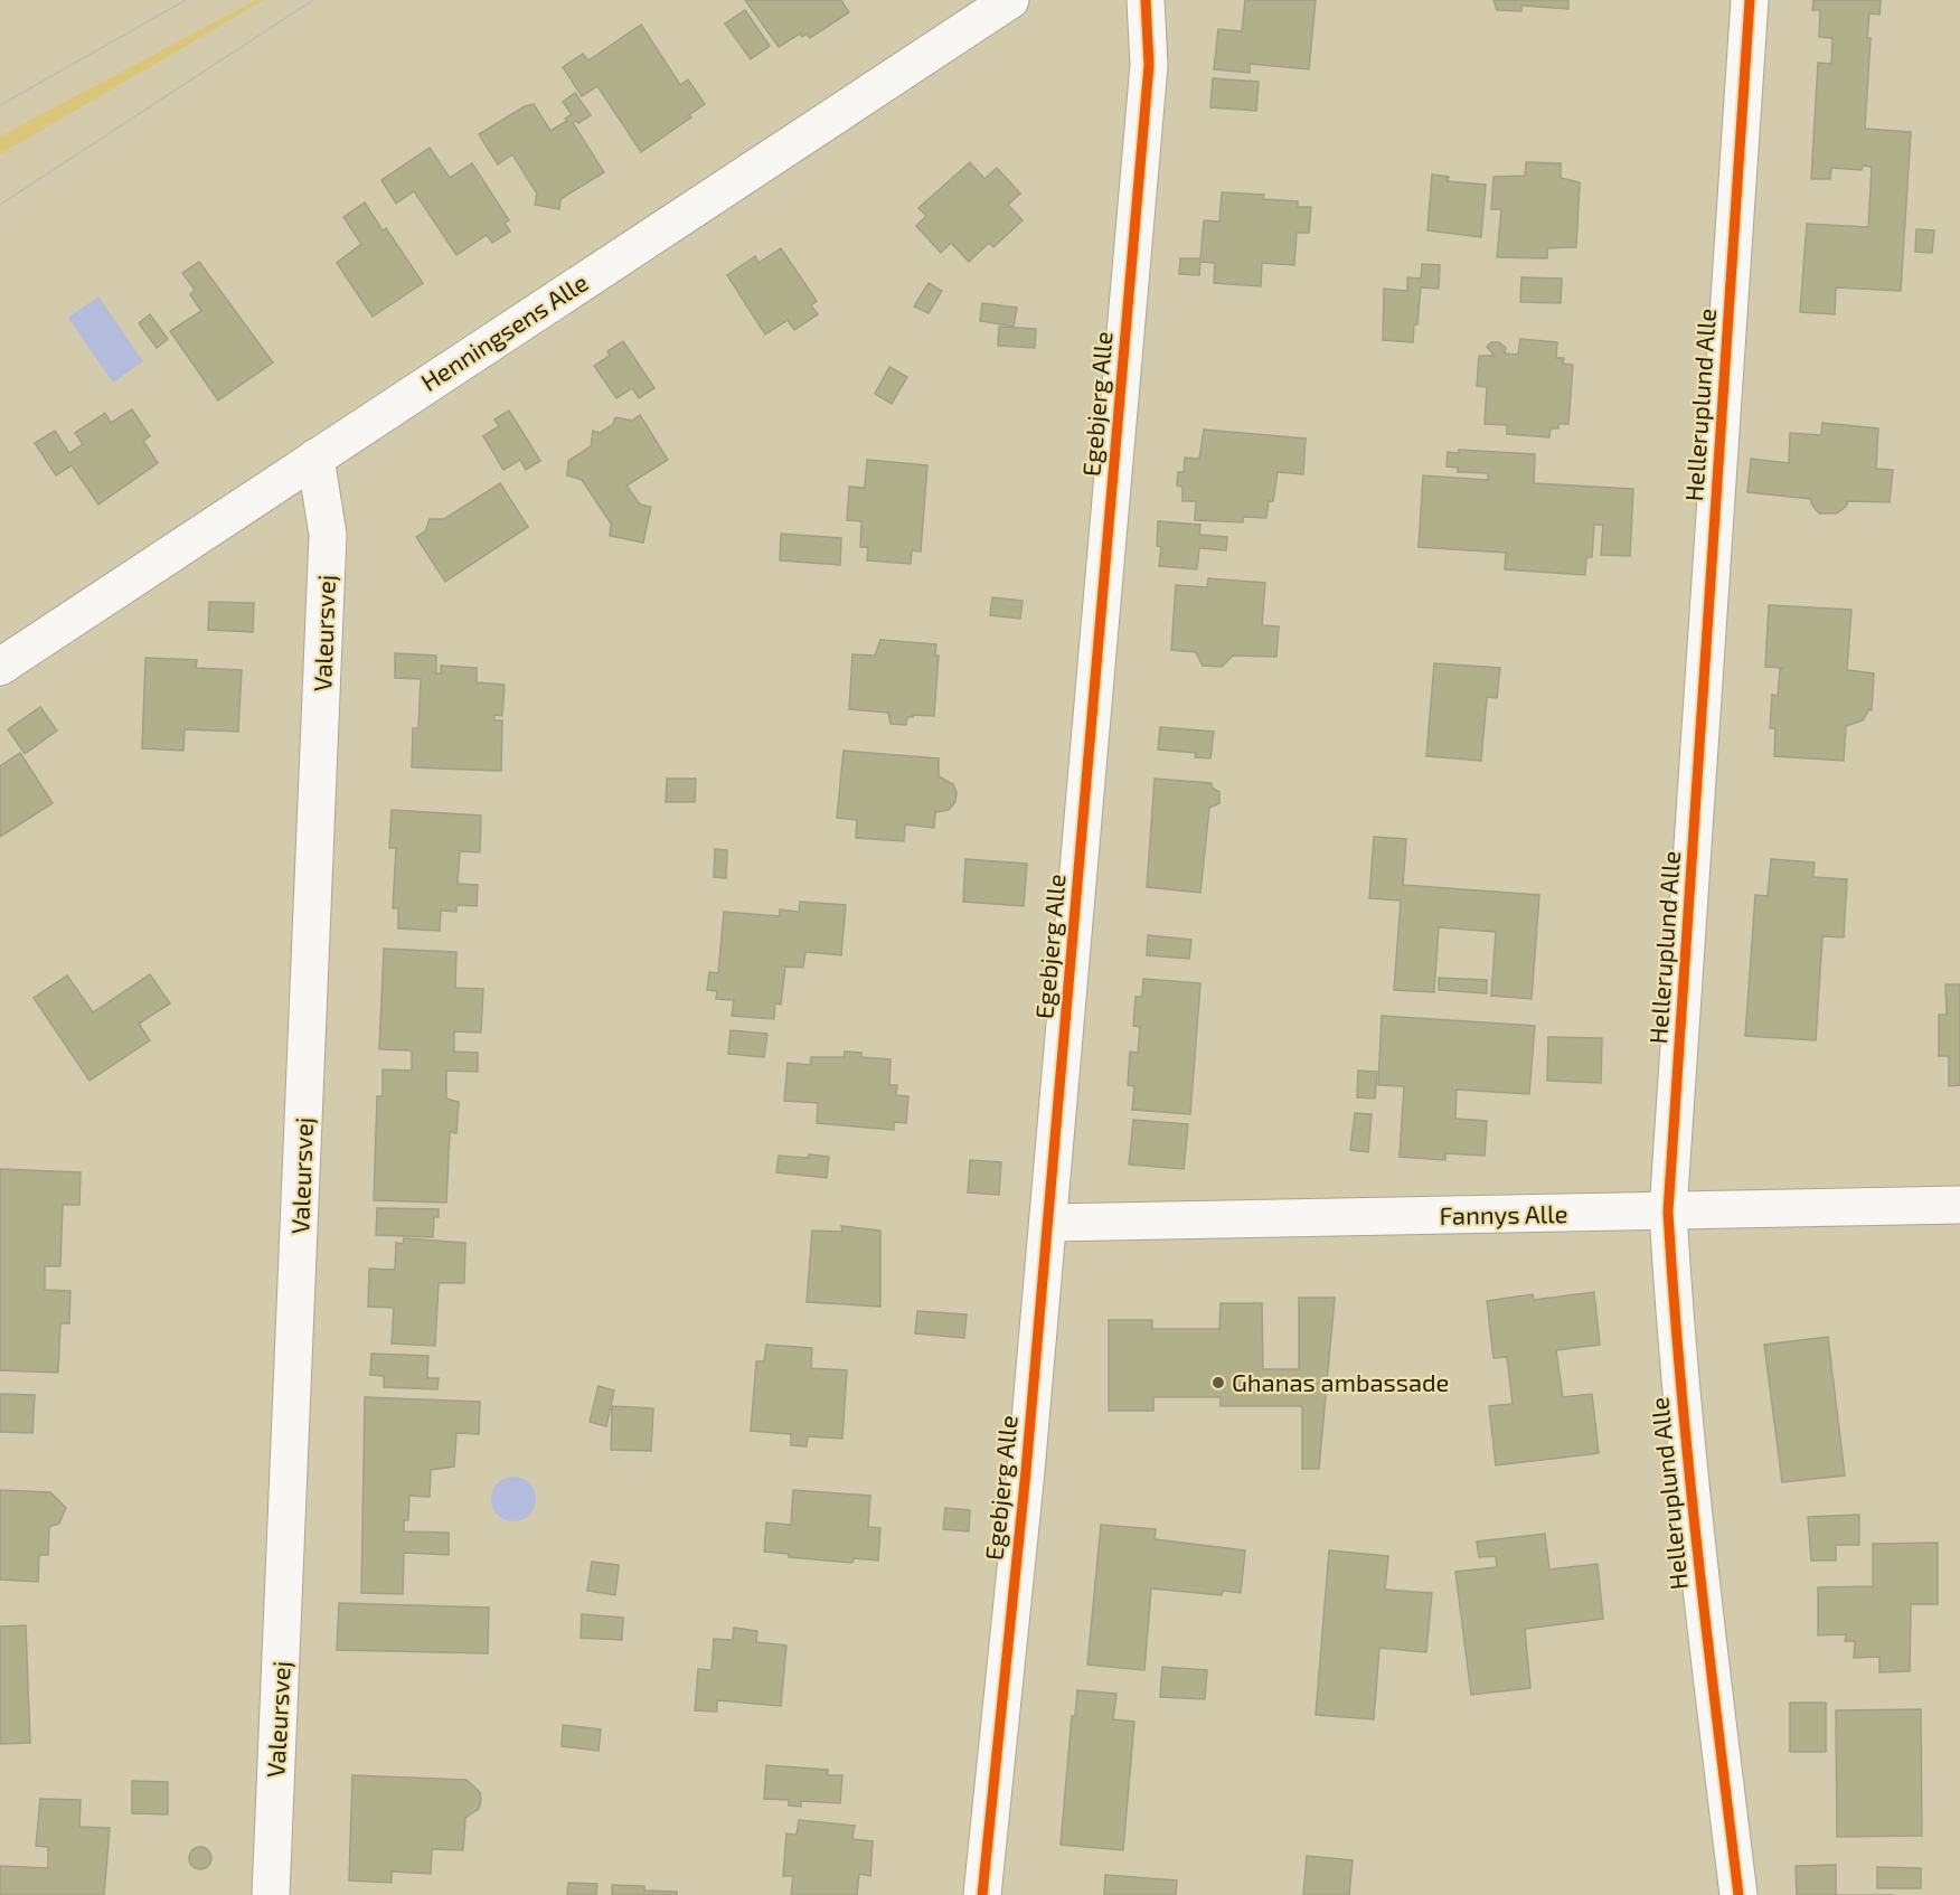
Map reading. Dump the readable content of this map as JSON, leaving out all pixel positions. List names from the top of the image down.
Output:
{
  "streets": {
    "street": [
      "Henningsens Alle",
      "Egebjerg Alle",
      "Helleruplund Alle",
      "Valeursvej",
      "Fannys Alle"
    ]
  },
  "crossings": [
    ["Henningsens Alle", "Valeursvej"],
    ["Egebjerg Alle", "Fannys Alle"],
    ["Helleruplund Alle", "Fannys Alle"]
  ],
  "places": ["Ghanas ambassade"]
}
